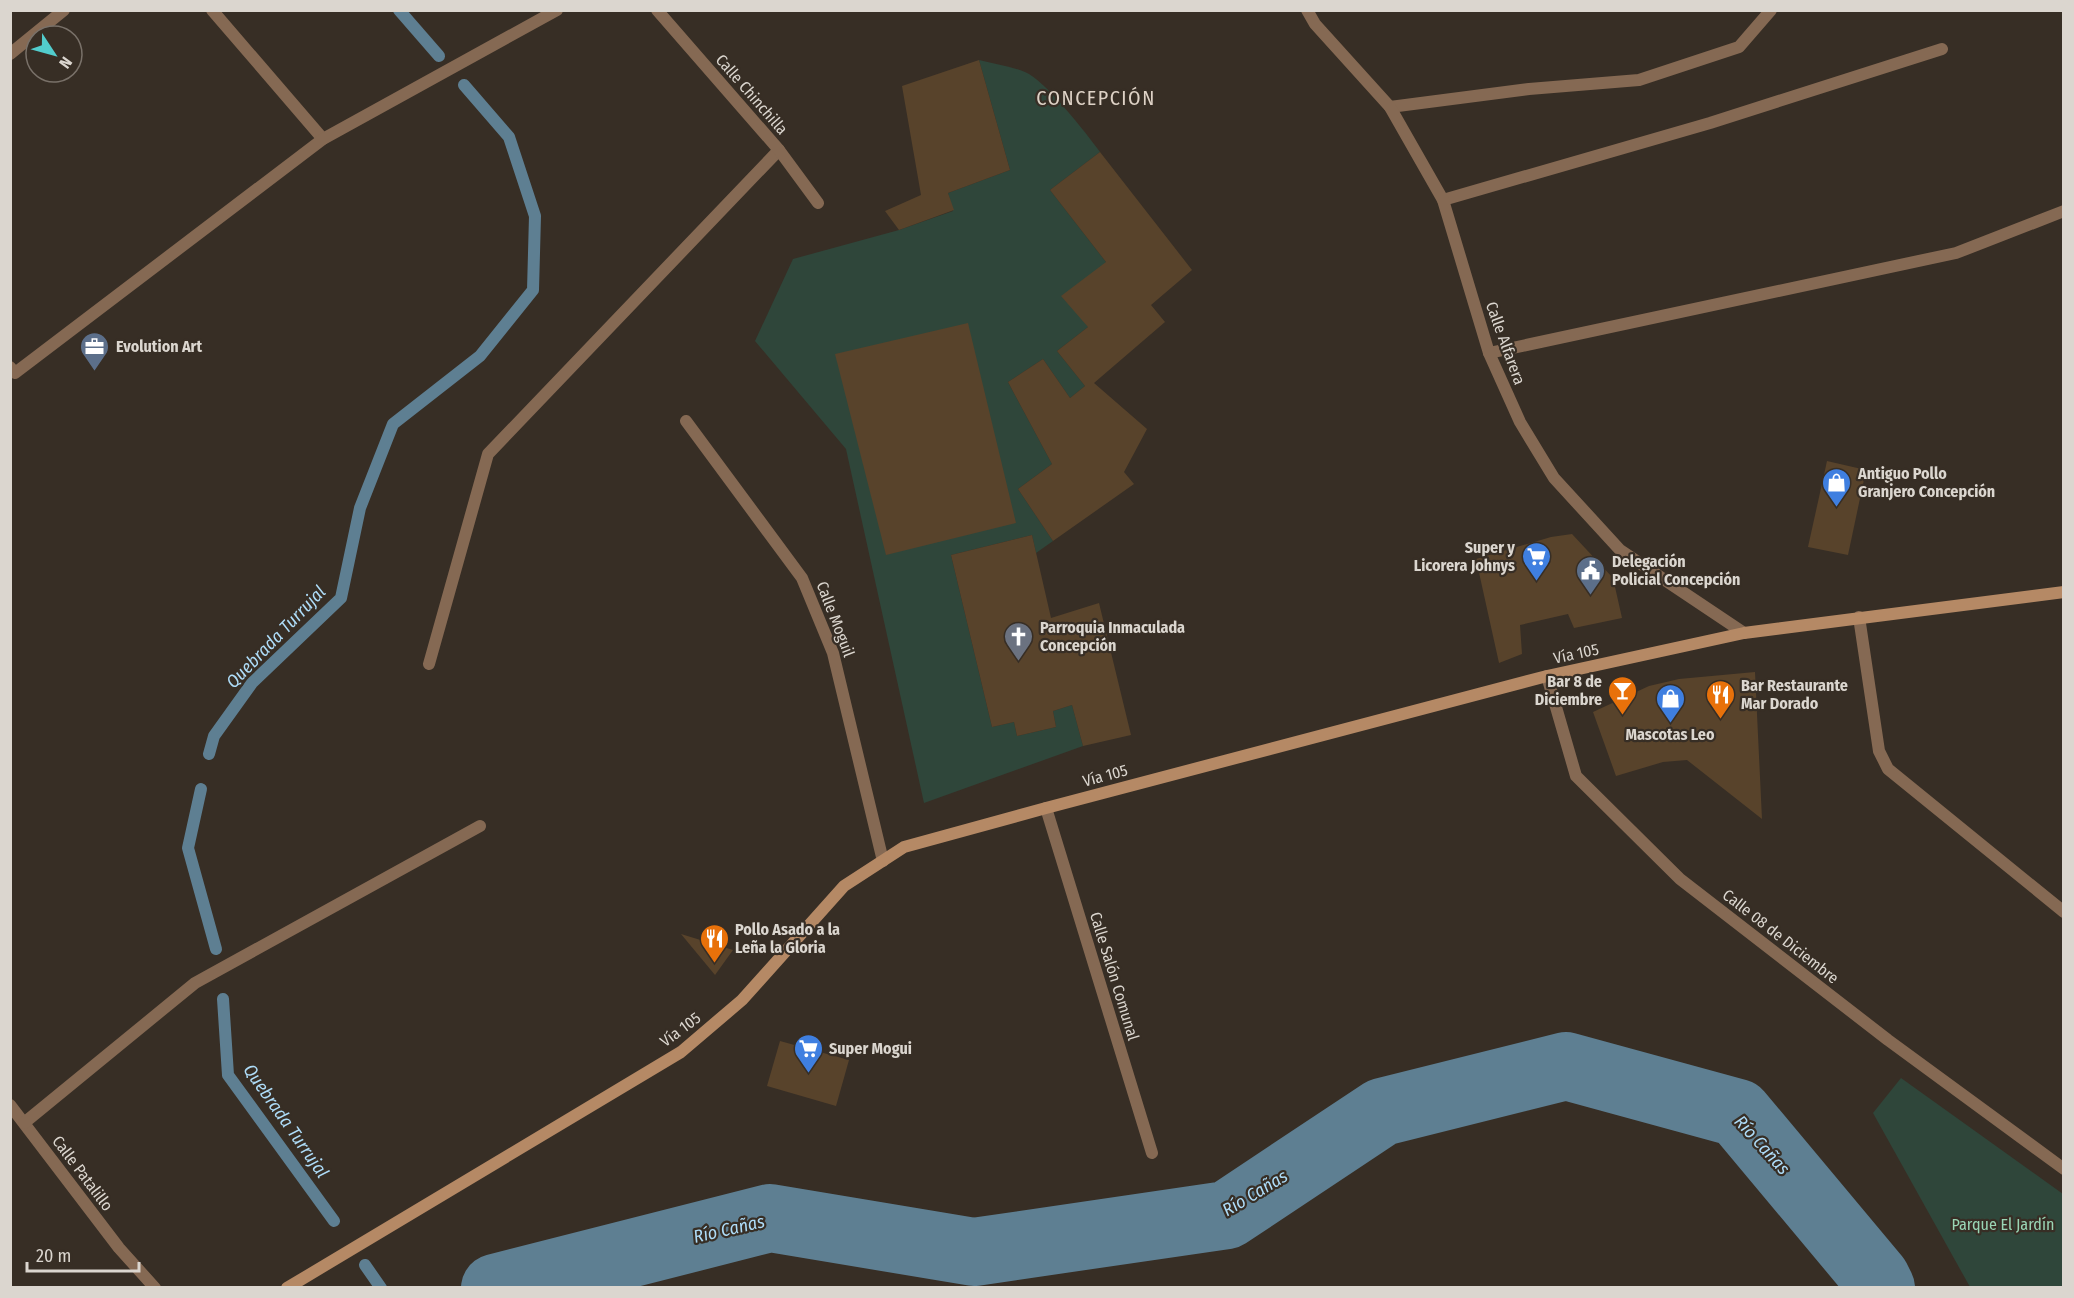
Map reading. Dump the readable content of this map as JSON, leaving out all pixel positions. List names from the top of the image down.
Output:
{
  "streets": {
    "main road": ["Vía 105"],
    "street": [
      "Calle Chinchilla",
      "Calle Alfarera",
      "Calle Moguil",
      "Calle 08 de Diciembre",
      "Calle Salón Comunal",
      "Calle Patalillo"
    ]
  },
  "crossings": [
    ["Calle Alfarera", "Vía 105"],
    ["Calle Moguil", "Vía 105"],
    ["Vía 105", "Calle 08 de Diciembre"],
    ["Vía 105", "Calle Salón Comunal"]
  ],
  "districts": ["CONCEPCIÓN"],
  "water": ["Quebrada Turrujal", "Río Cañas"],
  "parks": ["Parque El Jardín"],
  "places": {
    "office": ["Evolution Art"],
    "shop": ["Antiguo Pollo Granjero Concepción", "Mascotas Leo"],
    "supermarket": ["Super y Licorera Johnys", "Super Mogui"],
    "public building": ["Delegación Policial Concepción"],
    "church": ["Parroquia Inmaculada Concepción"],
    "bar": ["Bar 8 de Diciembre"],
    "restaurant": ["Bar Restaurante Mar Dorado", "Pollo Asado a la Leña la Gloria"]
  },
  "scale_bar": "20 m",
  "north": "bottom right"
}
